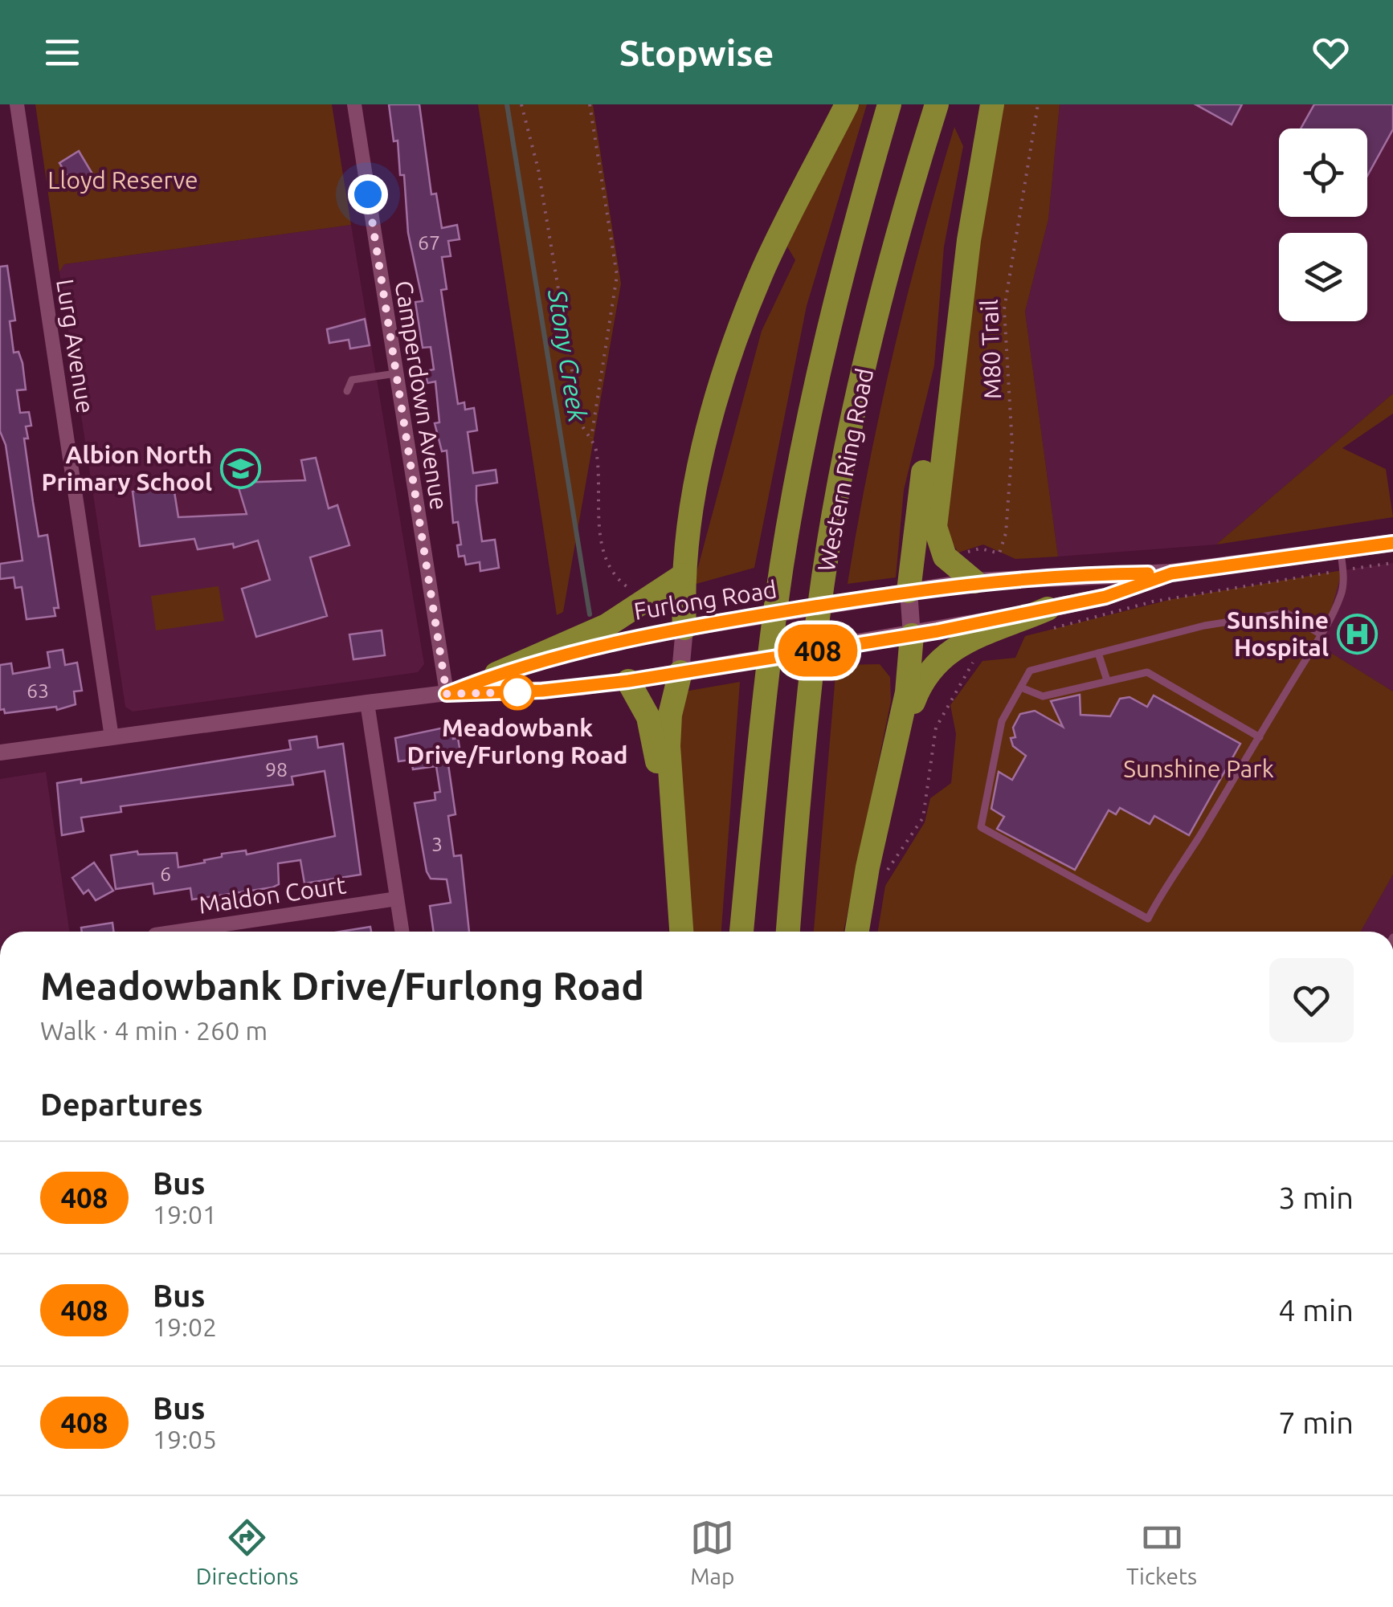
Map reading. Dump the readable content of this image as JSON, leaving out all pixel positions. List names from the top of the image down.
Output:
{
  "streets": {
    "highway": ["Western Ring Road"],
    "main road": ["Furlong Road"],
    "street": ["Lurg Avenue", "Camperdown Avenue", "Maldon Court"],
    "path": ["M80 Trail"]
  },
  "crossings": [
    ["Lurg Avenue", "Furlong Road"],
    ["Camperdown Avenue", "Furlong Road"]
  ],
  "water": ["Stony Creek"],
  "parks": ["Lloyd Reserve", "Sunshine Park"],
  "places": {
    "school or university": ["Albion North Primary School"],
    "hospital": ["Sunshine Hospital"],
    "other": ["Meadowbank Drive/Furlong Road"]
  },
  "lines": ["bus line 408"],
  "house_numbers": [
    "67",
    "63",
    "98",
    "3",
    "6"
  ],
  "page": {
    "header": "Stopwise",
    "on_map": "408",
    "heading": [
      ["Meadowbank Drive/Furlong Road", "Walk · 4 min · 260 m"],
      "Departures"
    ],
    "list": [
      {
        "mark": "408",
        "name": "Bus",
        "note": "19:01",
        "value": "3 min"
      },
      {
        "mark": "408",
        "name": "Bus",
        "note": "19:02",
        "value": "4 min"
      },
      {
        "mark": "408",
        "name": "Bus",
        "note": "19:05",
        "value": "7 min"
      }
    ],
    "tabs": ["Directions", "Map", "Tickets"]
  }
}
